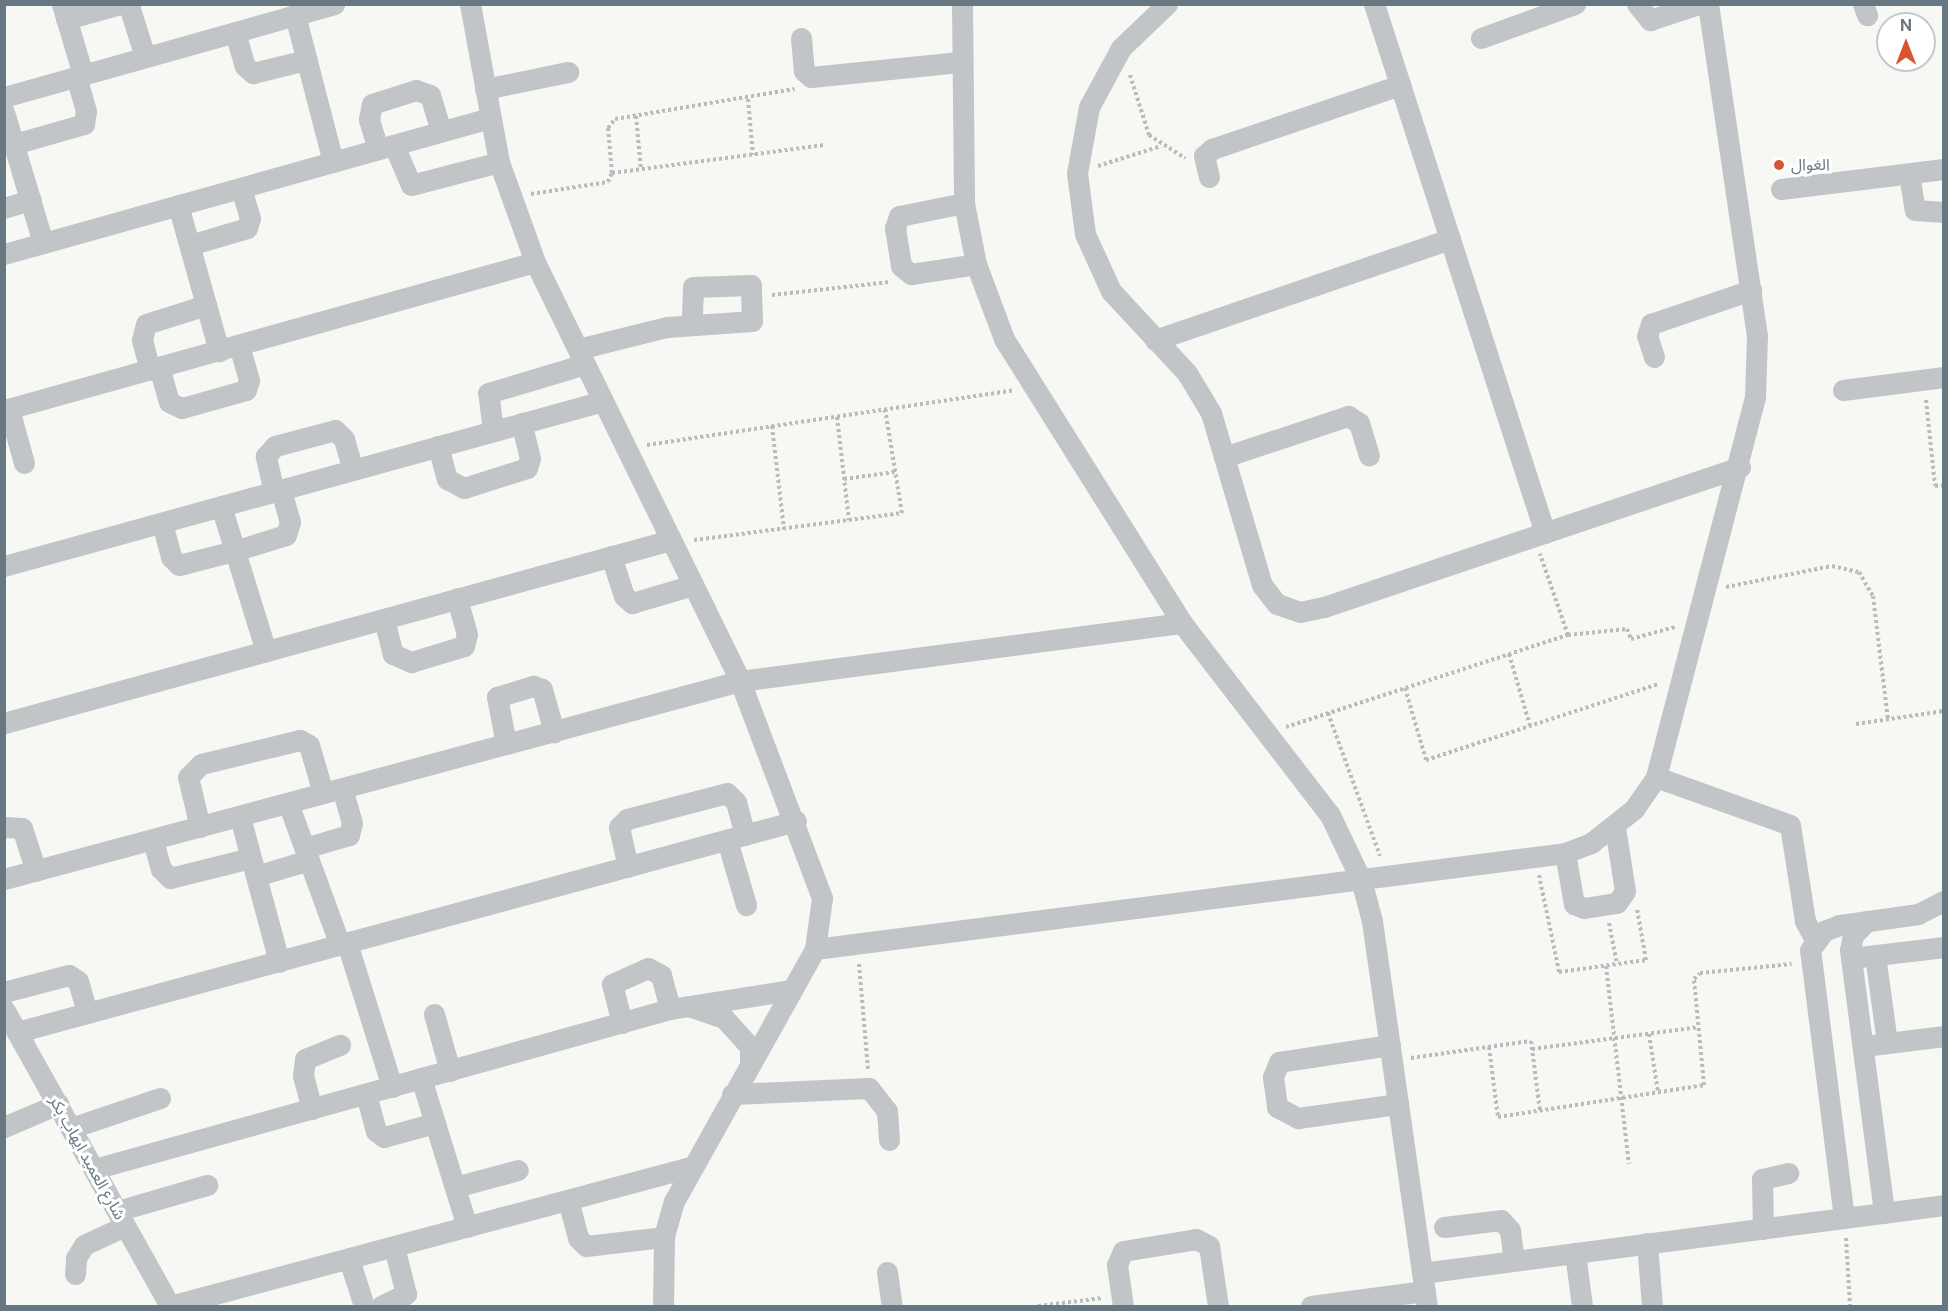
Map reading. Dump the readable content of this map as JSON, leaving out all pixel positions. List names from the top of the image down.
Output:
{
  "streets": {
    "street": ["شارع العميد ايهاب بكر"]
  },
  "places": ["الغوال"],
  "north": "top"
}
